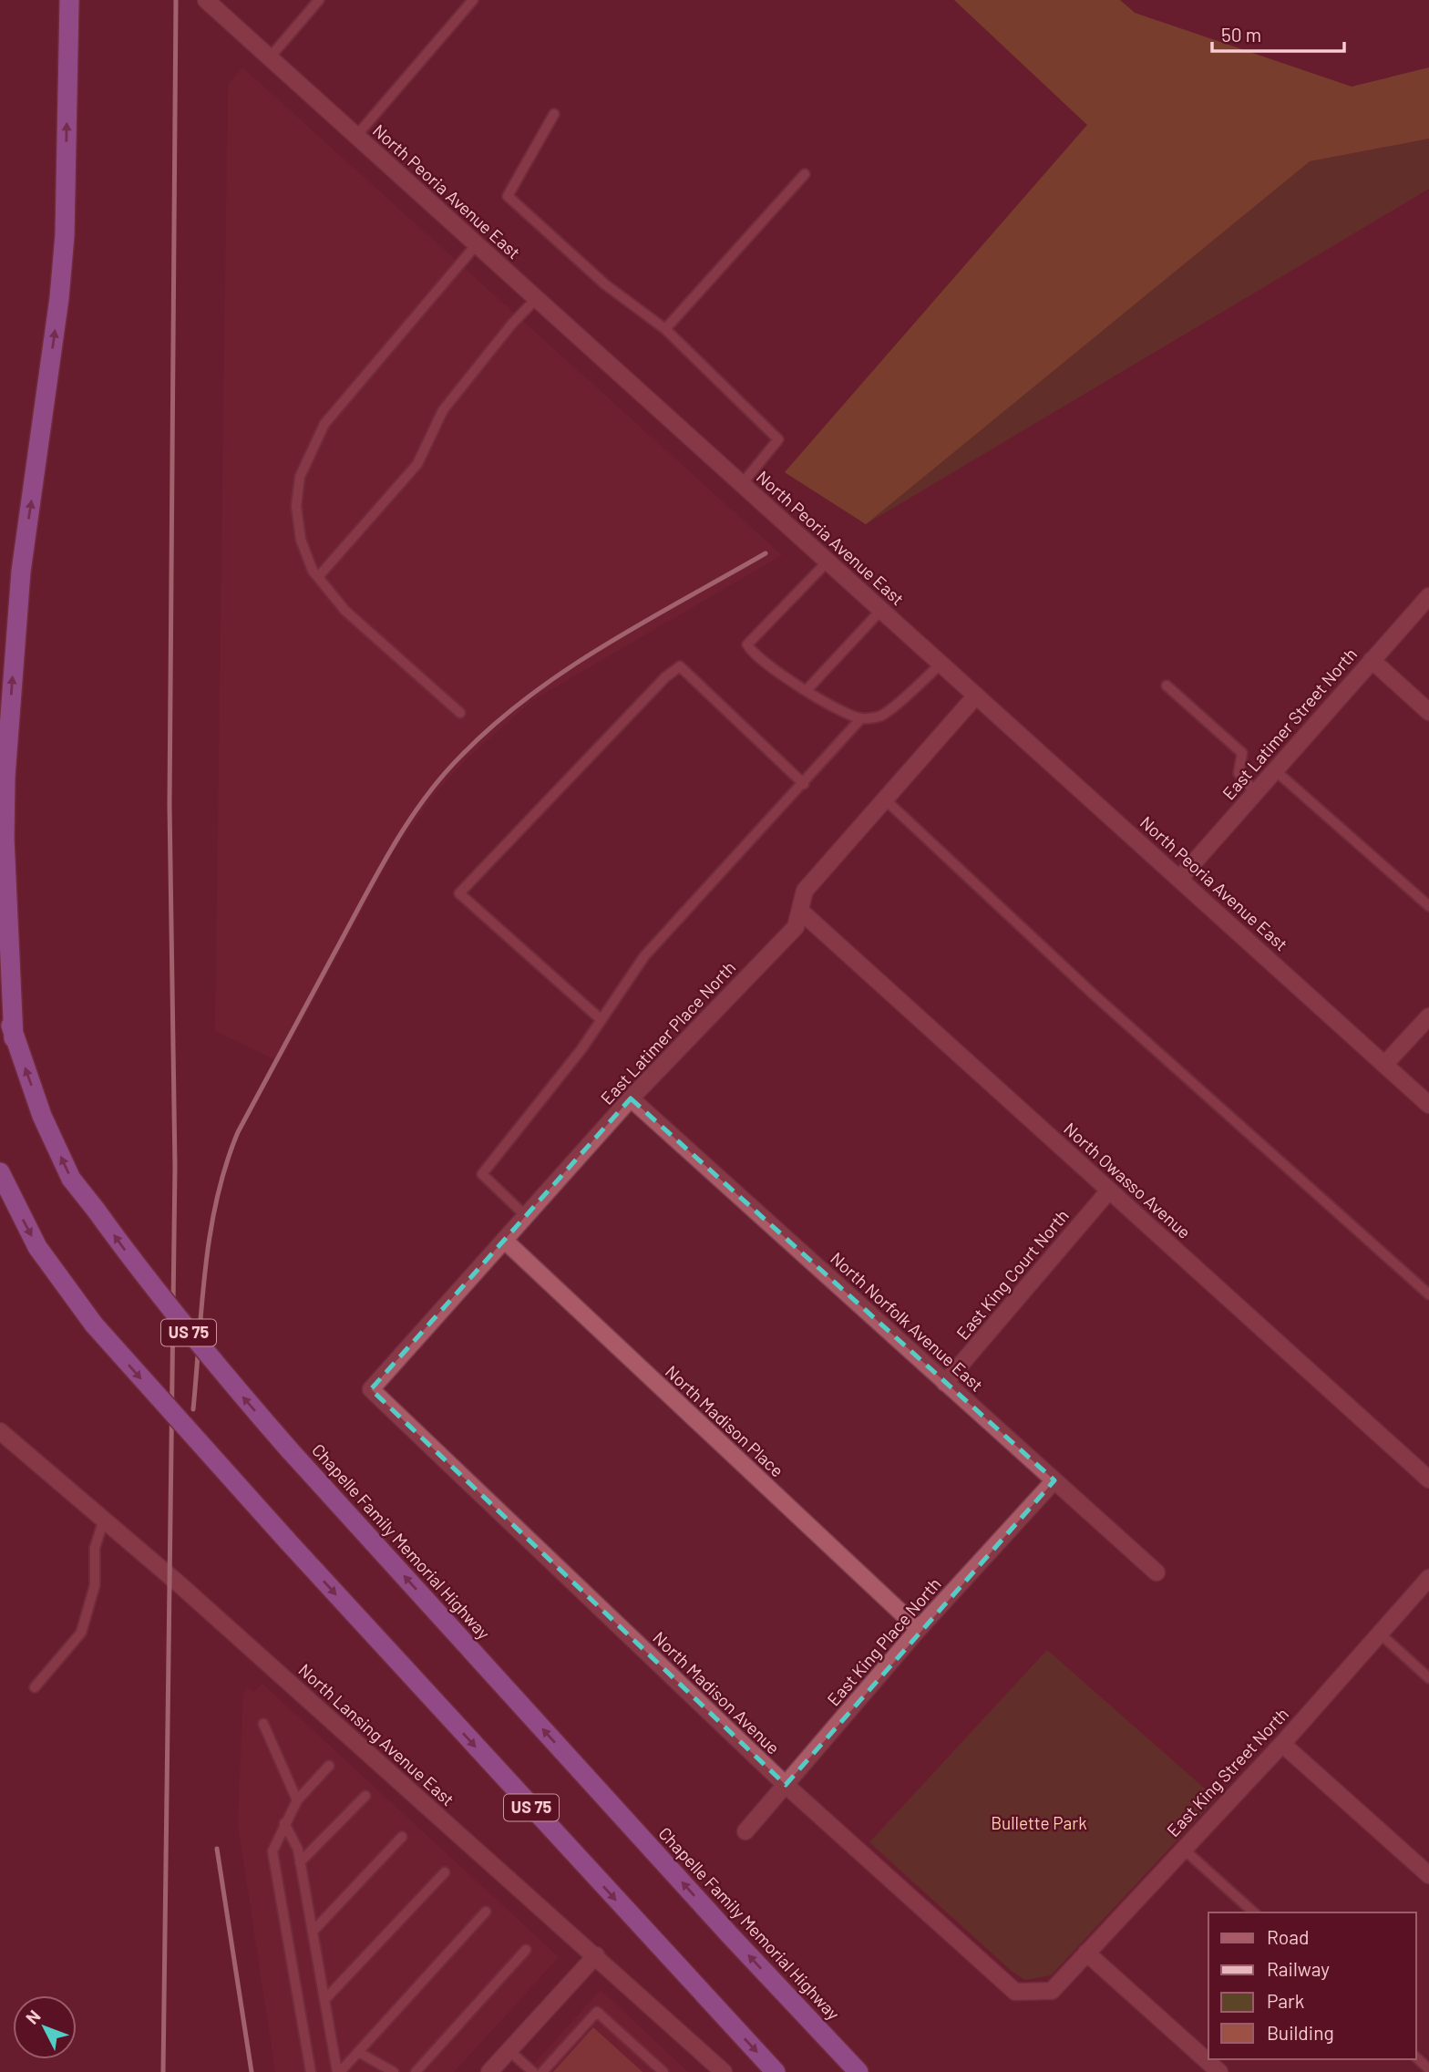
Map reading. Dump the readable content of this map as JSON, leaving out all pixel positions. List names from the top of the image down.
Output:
{
  "streets": {
    "highway": ["US 75", "Chapelle Family Memorial Highway"],
    "street": [
      "North Peoria Avenue East",
      "East Latimer Street North",
      "East Latimer Place North",
      "North Owasso Avenue",
      "East King Court North",
      "North Norfolk Avenue East",
      "North Madison Place",
      "East King Place North",
      "North Madison Avenue",
      "North Lansing Avenue East",
      "East King Street North"
    ]
  },
  "crossings": [
    ["North Peoria Avenue East", "East Latimer Street North"],
    ["North Peoria Avenue East", "East Latimer Place North"],
    ["East Latimer Place North", "North Owasso Avenue"],
    ["East Latimer Place North", "North Norfolk Avenue East"],
    ["East Latimer Place North", "North Madison Place"],
    ["East Latimer Place North", "North Madison Avenue"],
    ["North Owasso Avenue", "East King Court North"],
    ["East King Court North", "North Norfolk Avenue East"],
    ["North Norfolk Avenue East", "East King Place North"],
    ["North Madison Place", "East King Place North"],
    ["East King Place North", "North Madison Avenue"],
    ["North Madison Avenue", "East King Street North"]
  ],
  "parks": ["Bullette Park"],
  "legend": [
    "Road",
    "Railway",
    "Park",
    "Building"
  ],
  "scale_bar": "50 m",
  "north": "top left"
}
